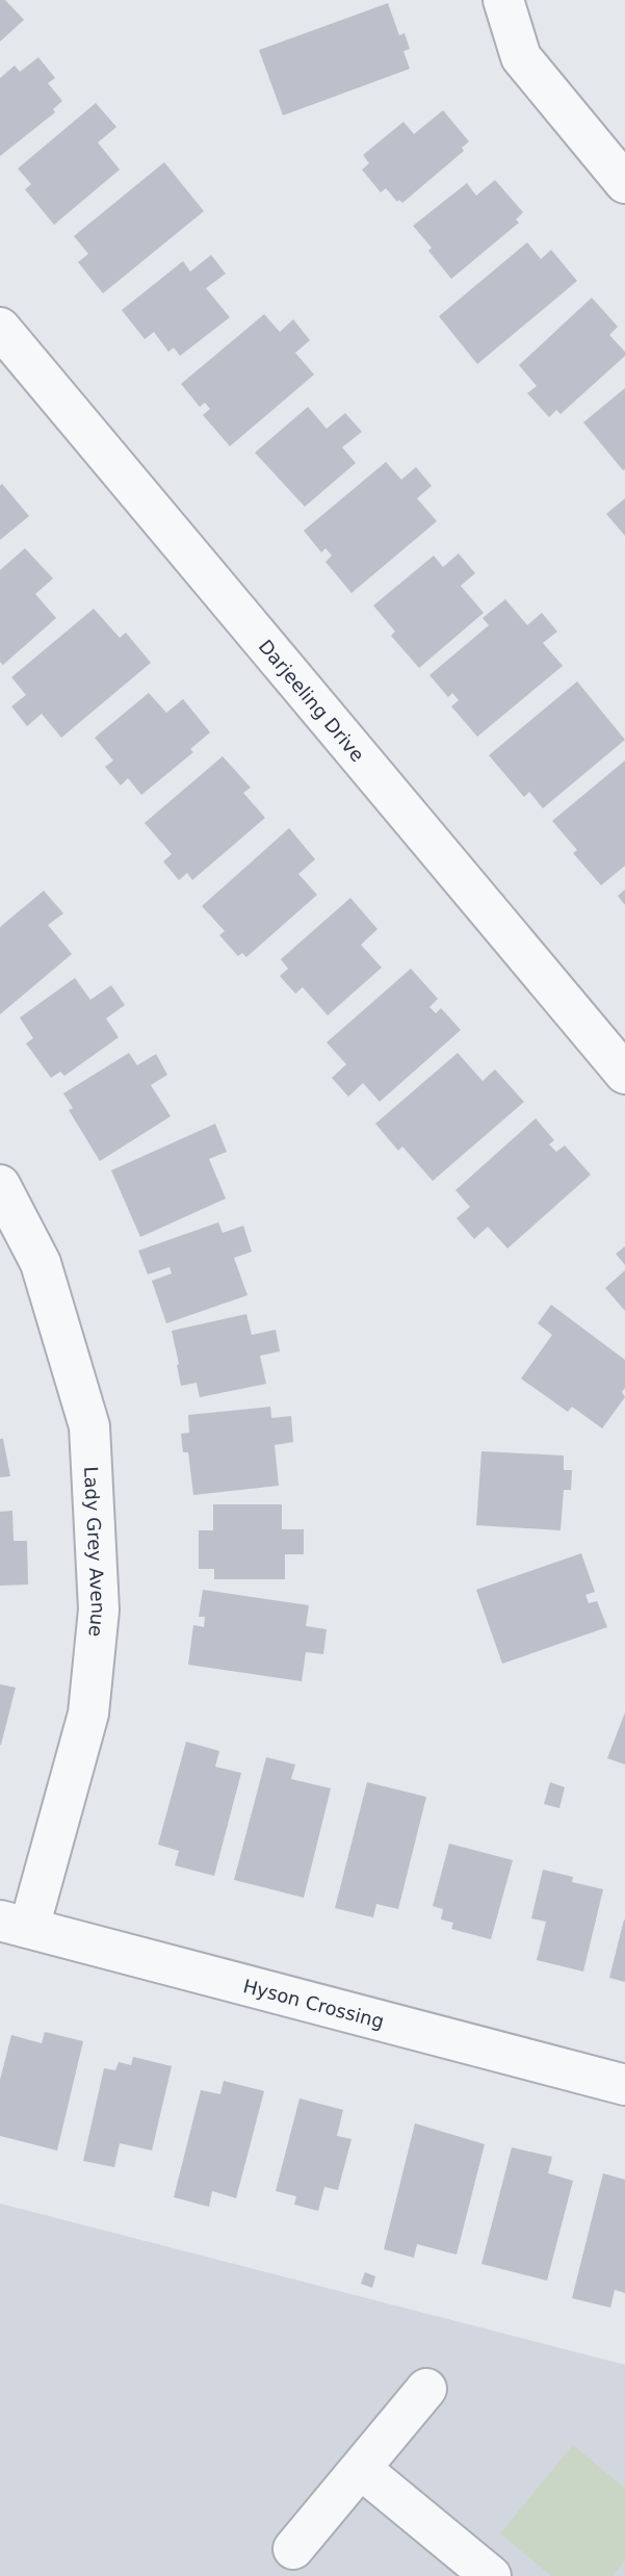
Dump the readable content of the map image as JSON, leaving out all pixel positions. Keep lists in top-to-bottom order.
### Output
{
  "streets": {
    "street": ["Darjeeling Drive", "Lady Grey Avenue", "Hyson Crossing"]
  },
  "crossings": [
    ["Lady Grey Avenue", "Hyson Crossing"]
  ]
}
